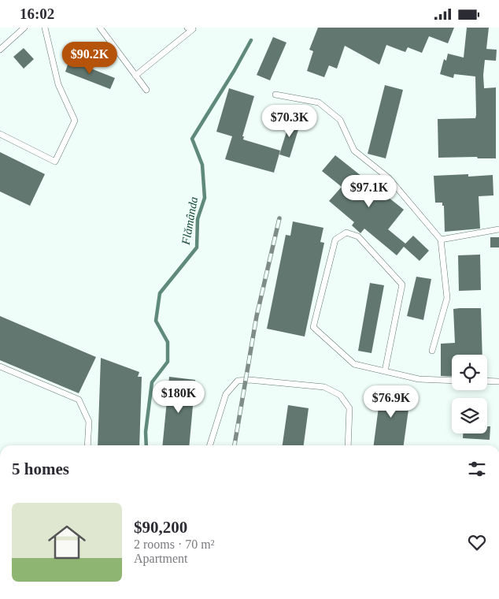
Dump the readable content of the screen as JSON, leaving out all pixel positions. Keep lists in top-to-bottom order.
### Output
{
  "water": ["Flămânda"],
  "page": {
    "status": "16:02",
    "price": [
      "$90.2K",
      "$70.3K",
      "$97.1K",
      "$180K",
      "$76.9K"
    ],
    "heading": "5 homes",
    "list": [
      {
        "name": "$90,200",
        "note": "2 rooms · 70 m² · Apartment"
      }
    ]
  }
}
